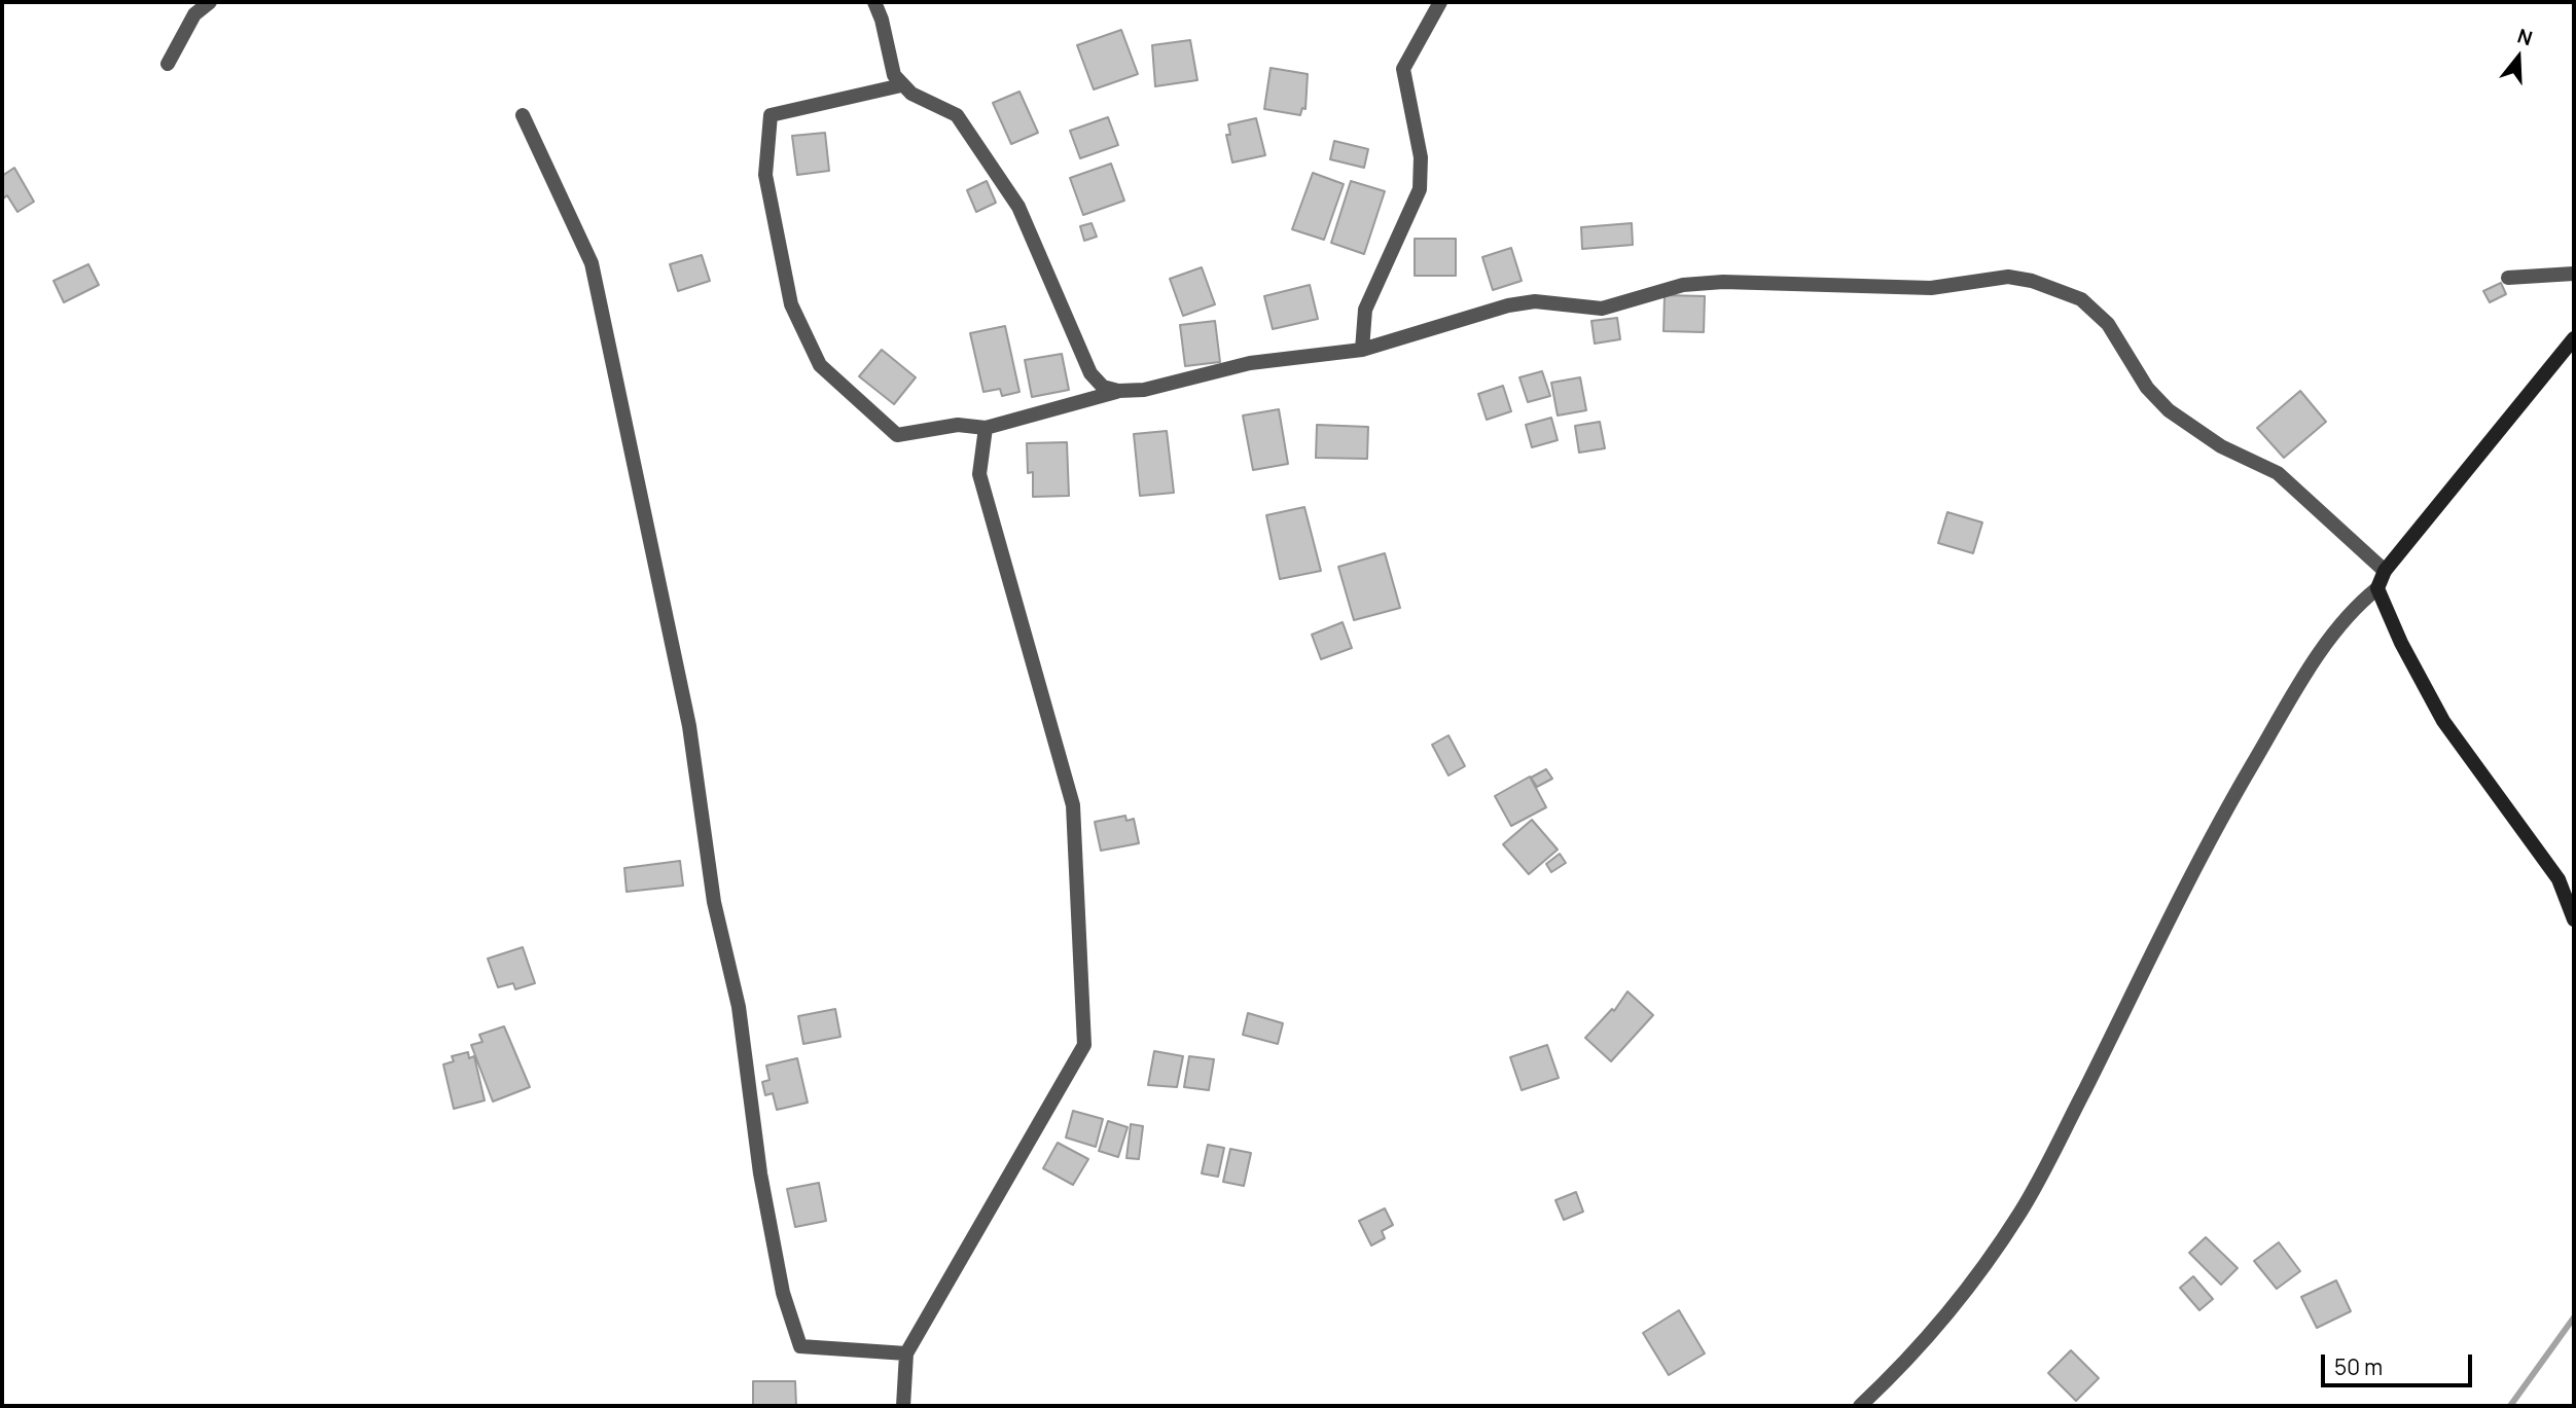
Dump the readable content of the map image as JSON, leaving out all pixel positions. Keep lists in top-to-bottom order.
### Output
{
  "scale_bar": "50 m",
  "north": "top"
}
